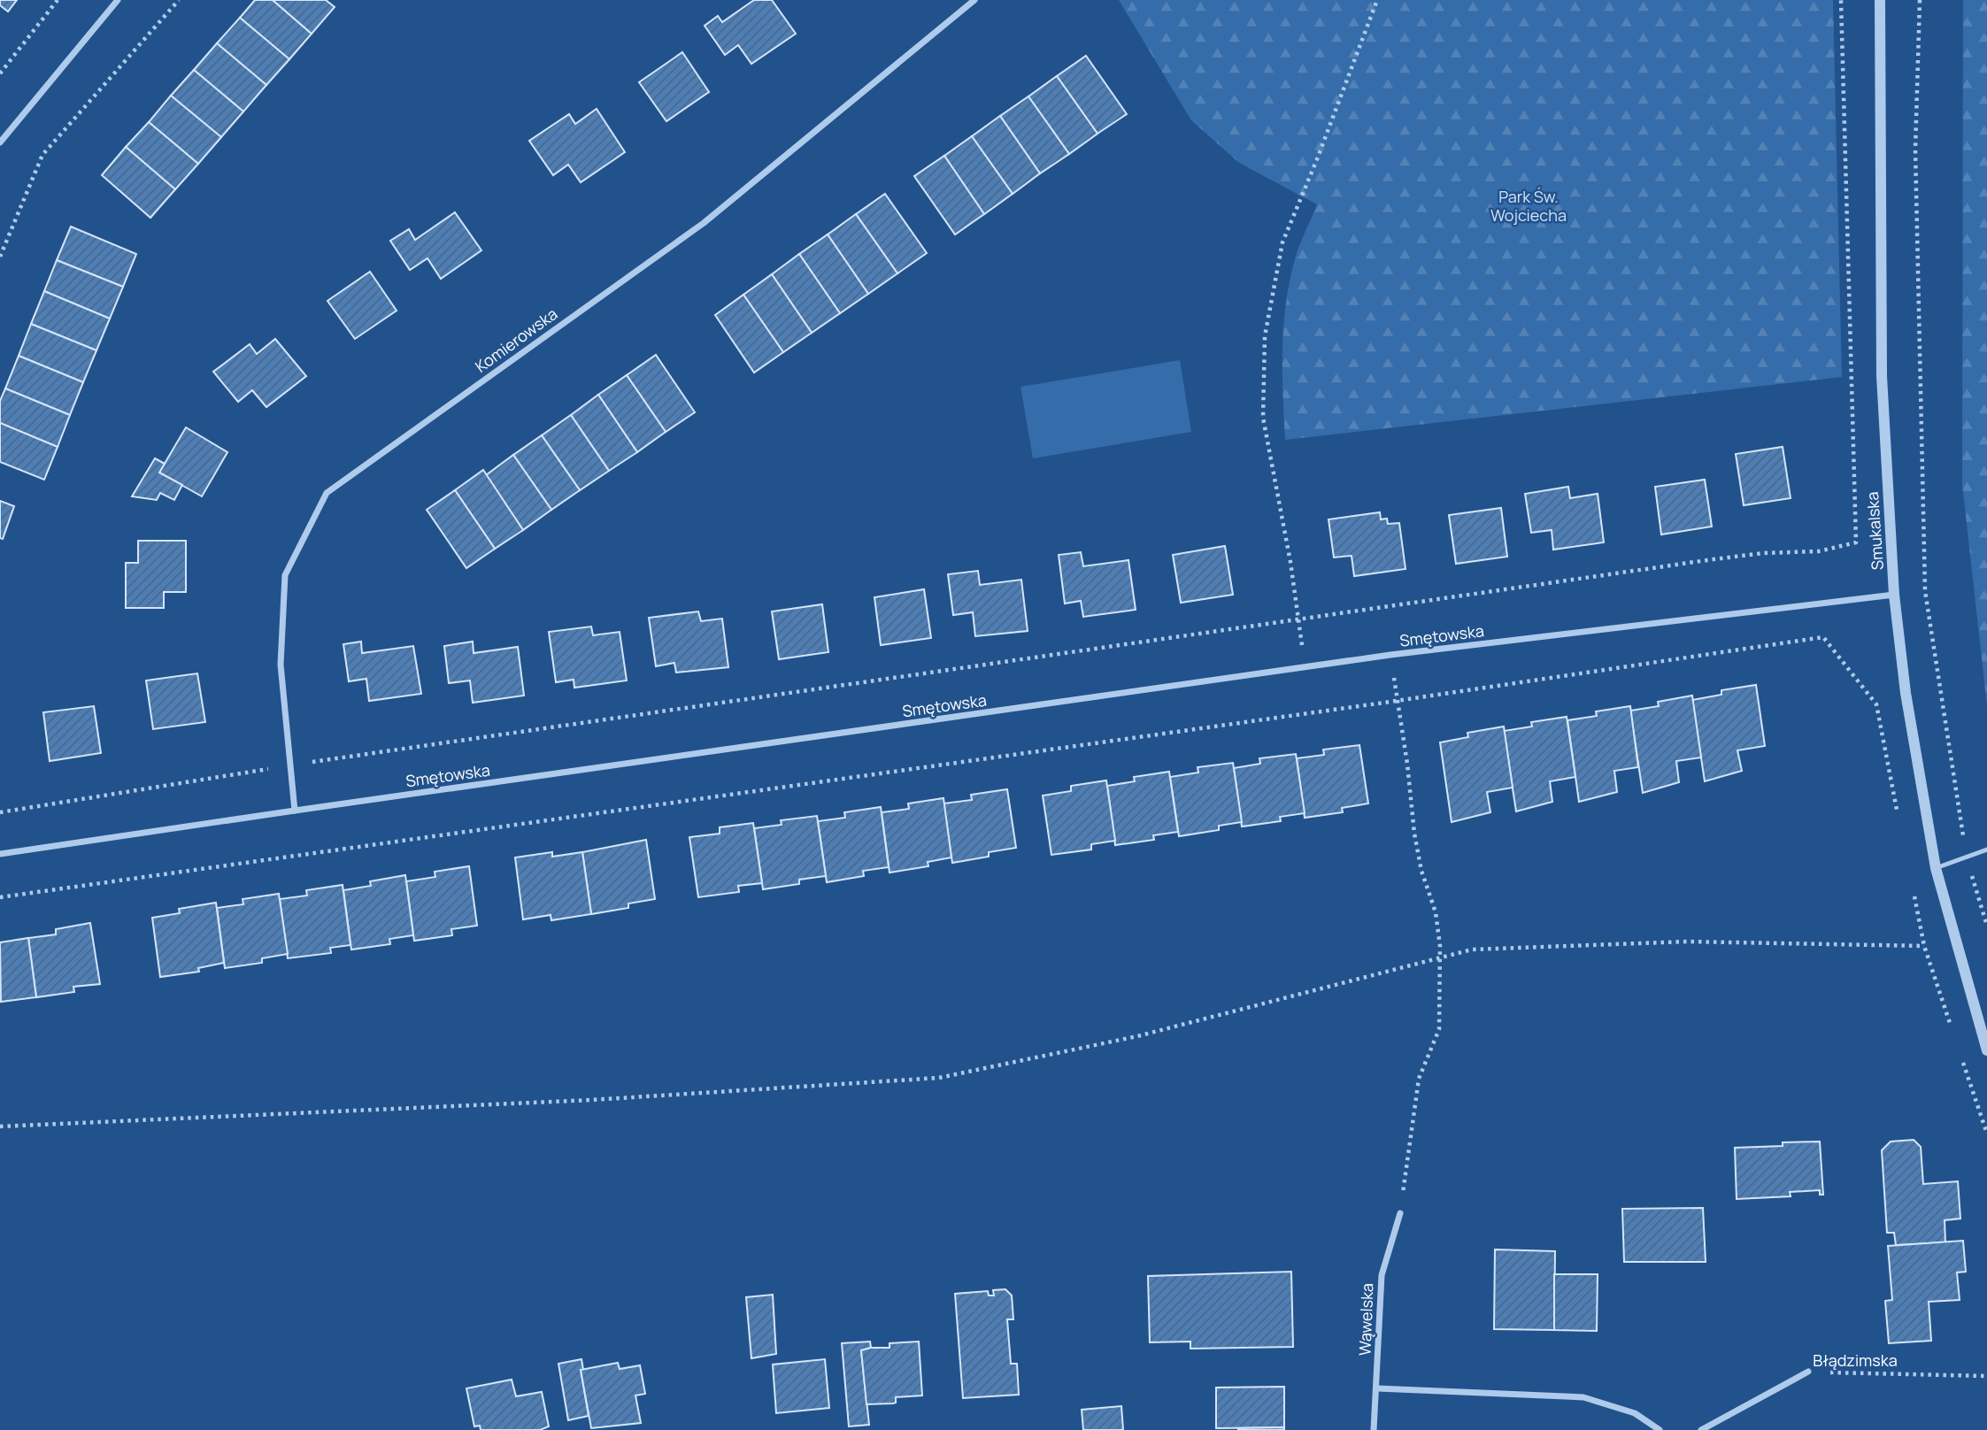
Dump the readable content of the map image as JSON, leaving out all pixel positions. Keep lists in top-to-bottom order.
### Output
{
  "streets": {
    "street": [
      "Komierowska",
      "Smukalska",
      "Smętowska",
      "Wąwelska",
      "Błądzimska"
    ]
  },
  "crossings": [
    ["Komierowska", "Smętowska"],
    ["Smukalska", "Smętowska"]
  ],
  "parks": ["Park Św. Wojciecha"]
}
